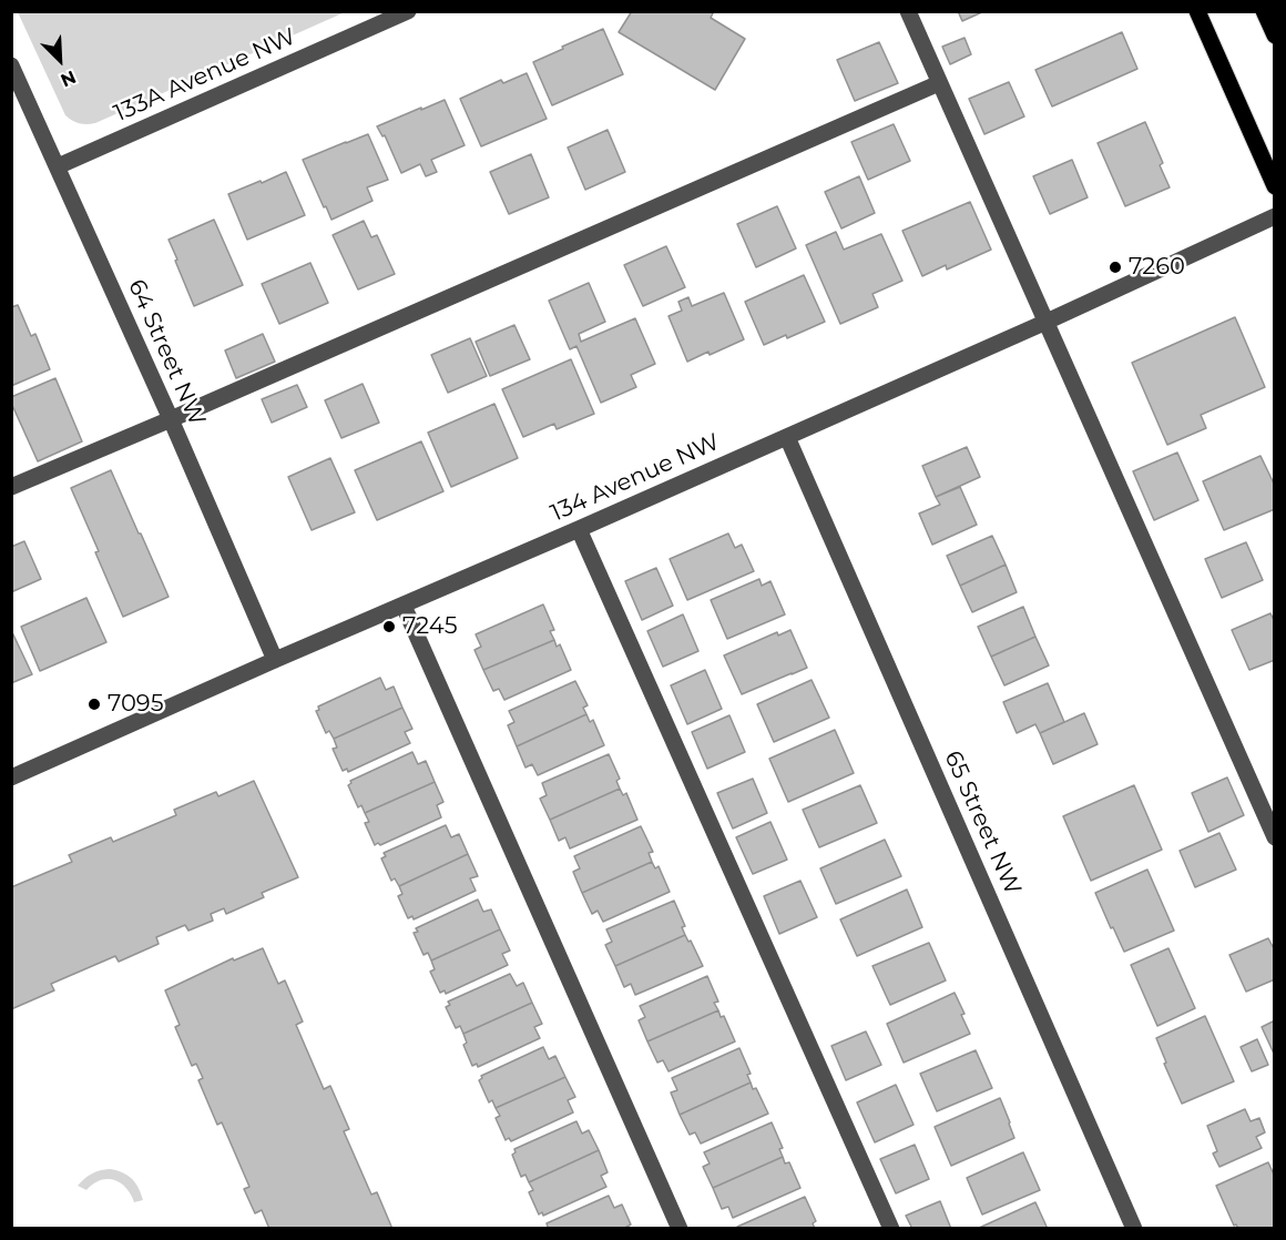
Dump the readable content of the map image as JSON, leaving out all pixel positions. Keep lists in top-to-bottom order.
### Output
{
  "streets": {
    "street": [
      "133A Avenue NW",
      "64 Street NW",
      "134 Avenue NW",
      "65 Street NW"
    ]
  },
  "crossings": [
    ["133A Avenue NW", "64 Street NW"],
    ["64 Street NW", "134 Avenue NW"],
    ["134 Avenue NW", "65 Street NW"]
  ],
  "places": ["7260", "7245", "7095"],
  "north": "bottom right"
}
